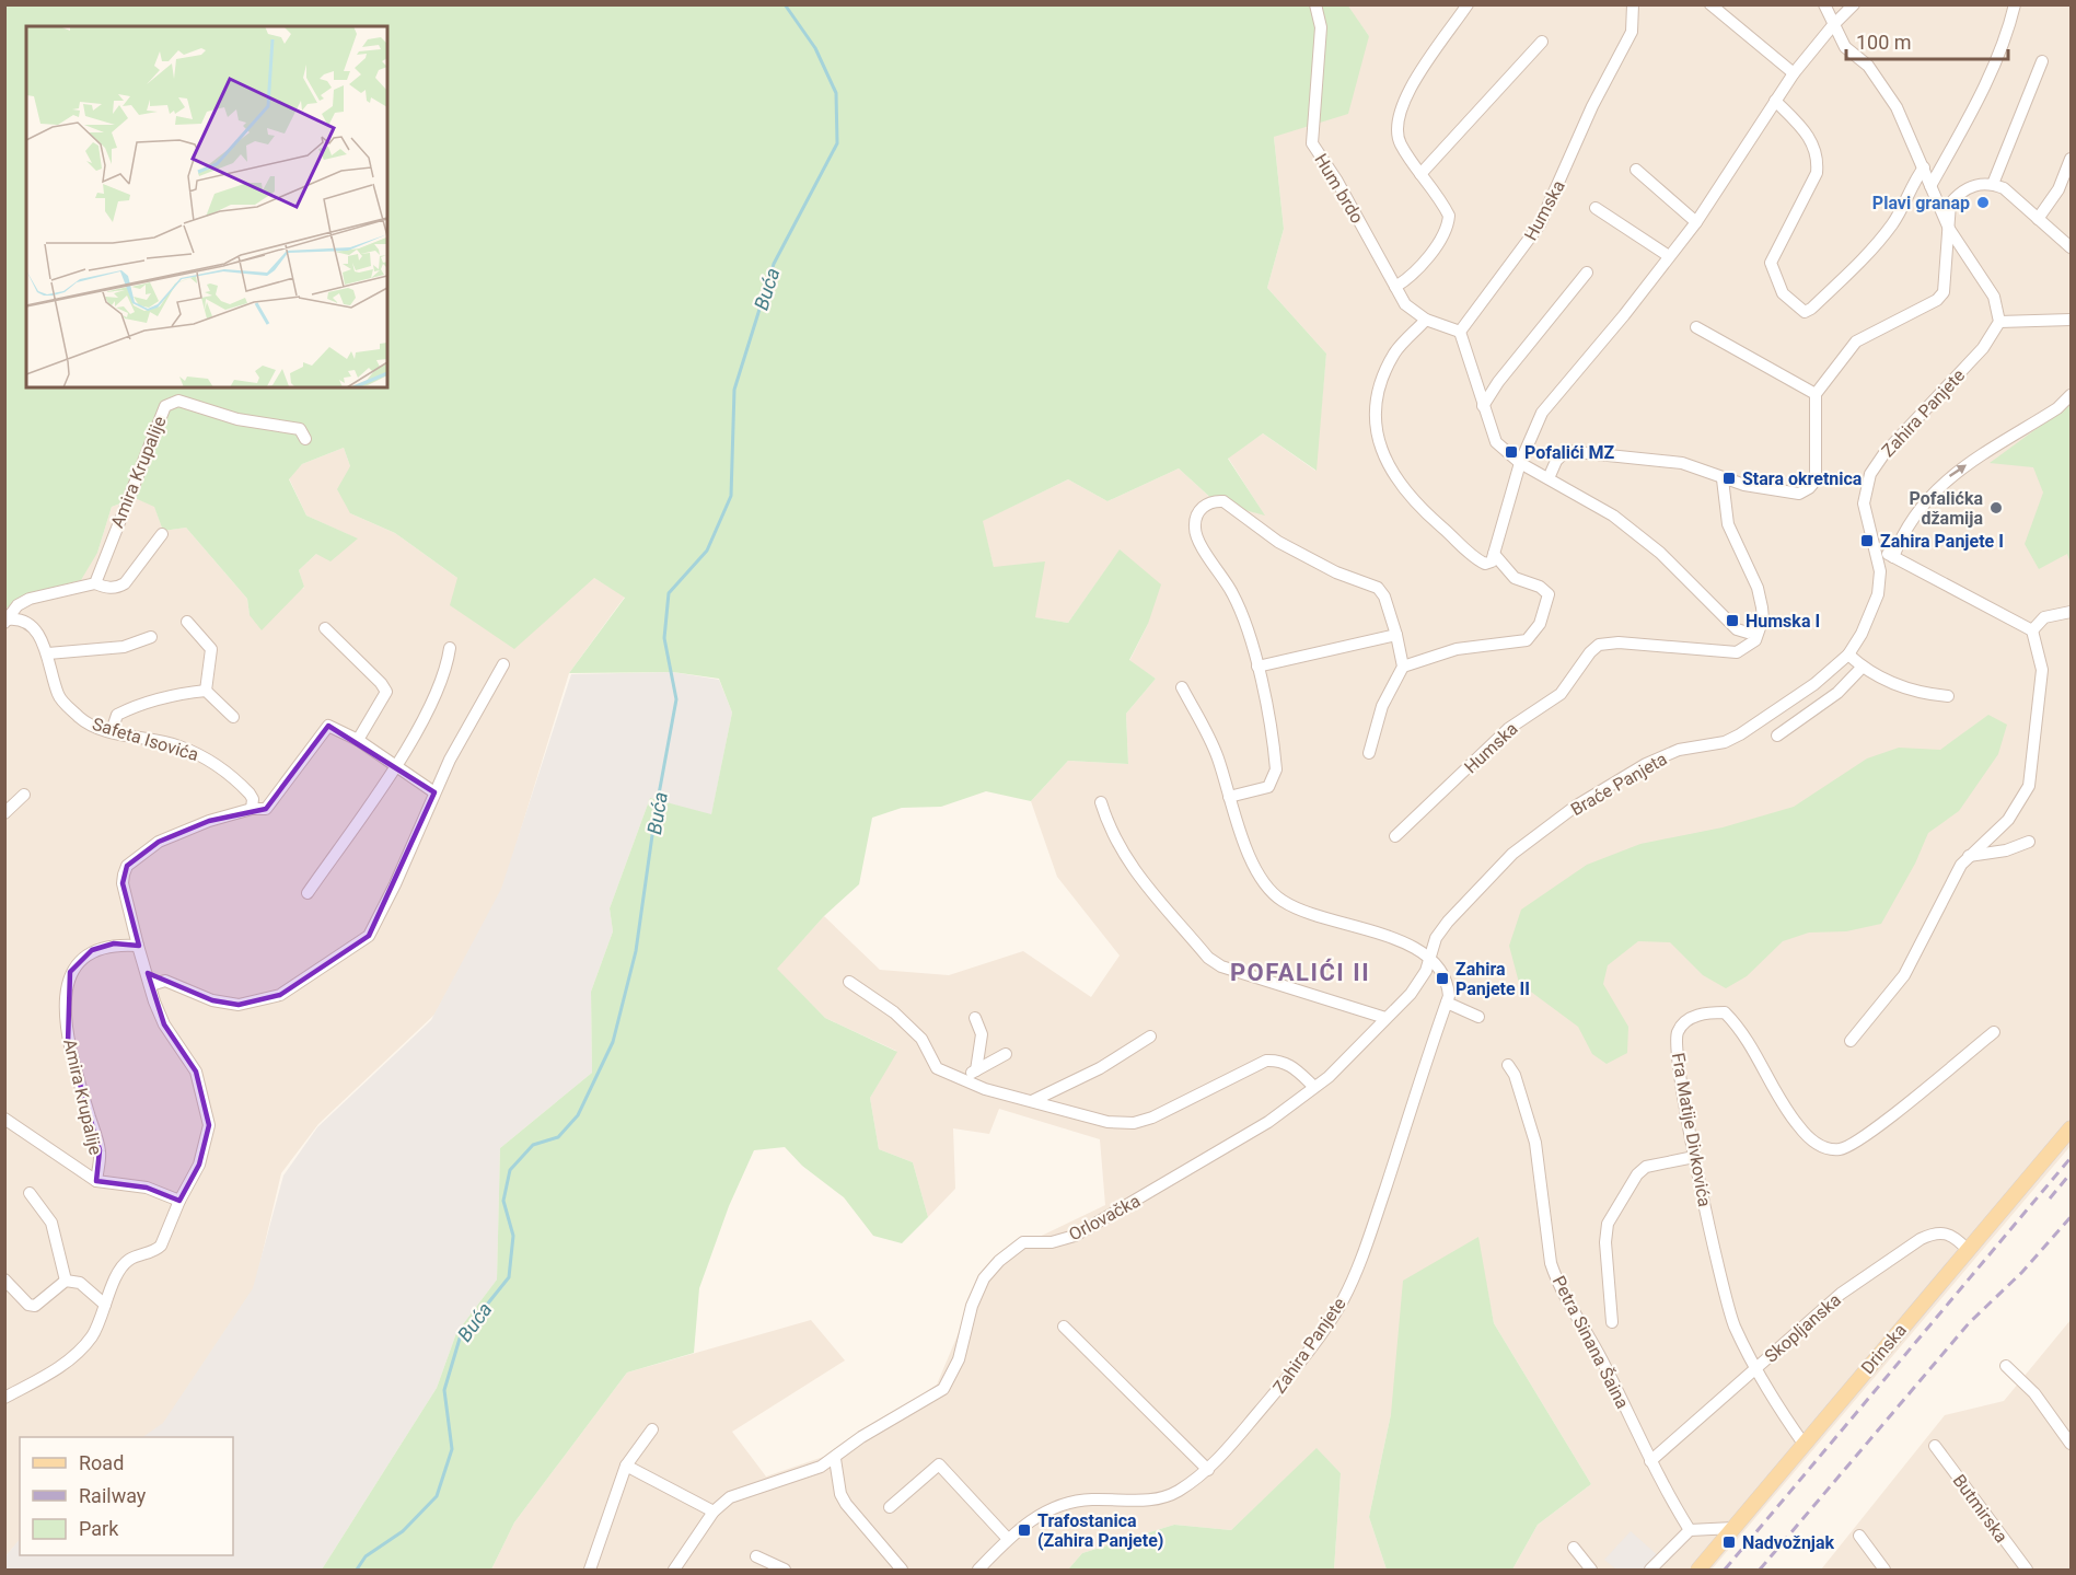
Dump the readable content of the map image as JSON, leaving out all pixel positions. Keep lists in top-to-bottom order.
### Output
{
  "streets": {
    "main road": ["Drinska"],
    "street": [
      "Hum brdo",
      "Humska",
      "Zahira Panjete",
      "Amira Krupalije",
      "Safeta Isovića",
      "Braće Panjeta",
      "Fra Matije Divkovića",
      "Orlovačka",
      "Skopljanska",
      "Petra Sinana Šaina",
      "Butmirska"
    ]
  },
  "crossings": [
    ["Hum brdo", "Humska"],
    ["Zahira Panjete", "Braće Panjeta"],
    ["Zahira Panjete", "Orlovačka"],
    ["Braće Panjeta", "Orlovačka"],
    ["Fra Matije Divkovića", "Skopljanska"],
    ["Fra Matije Divkovića", "Drinska"],
    ["Skopljanska", "Petra Sinana Šaina"],
    ["Skopljanska", "Drinska"]
  ],
  "districts": ["POFALIĆI II"],
  "water": ["Buća"],
  "places": {
    "other": ["Plavi granap", "Pofalićka džamija"],
    "transit": [
      "Pofalići MZ",
      "Stara okretnica",
      "Zahira Panjete I",
      "Humska I",
      "Zahira Panjete II",
      "Trafostanica (Zahira Panjete)",
      "Nadvožnjak"
    ]
  },
  "legend": ["Road", "Railway", "Park"],
  "scale_bar": "100 m"
}
